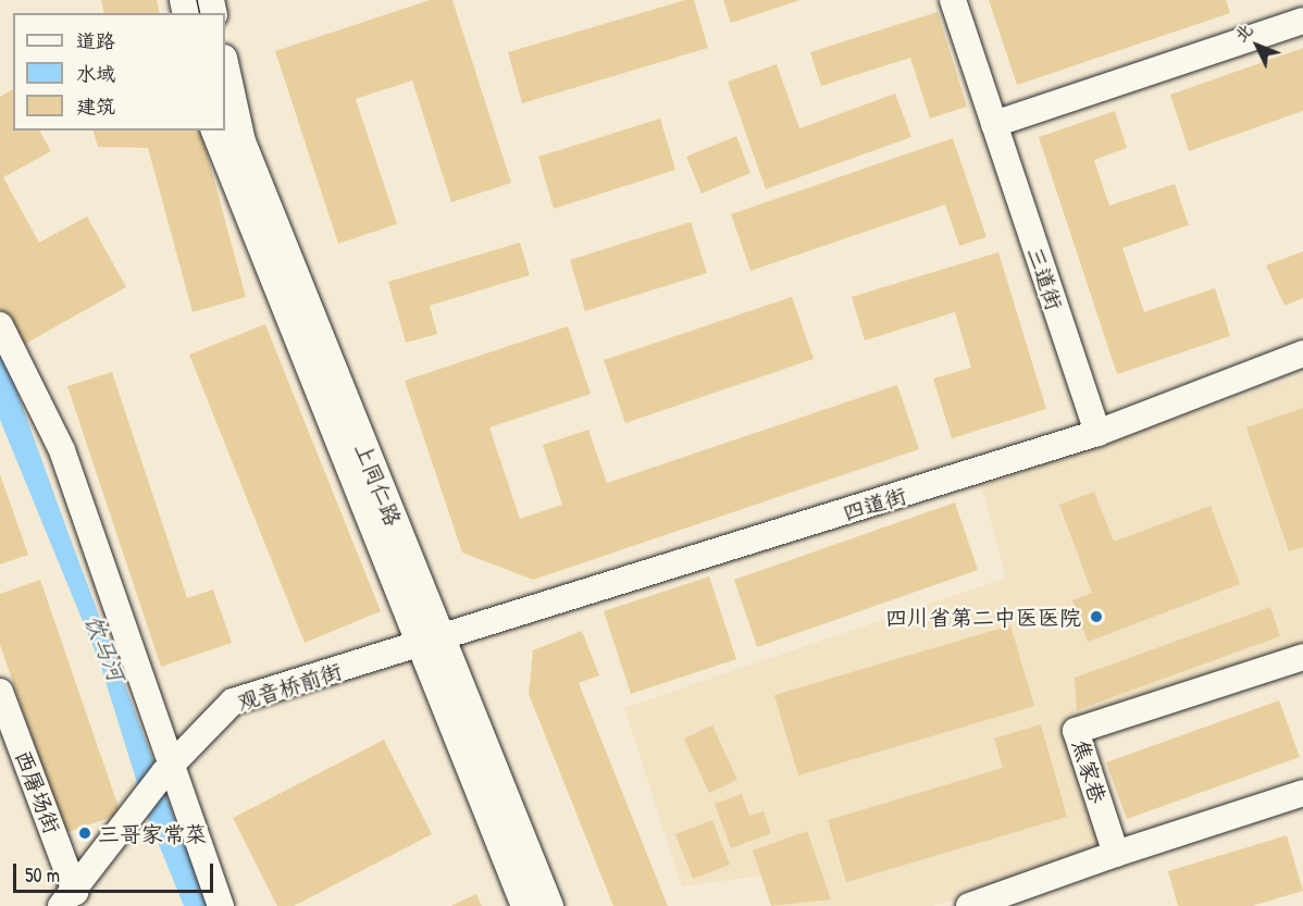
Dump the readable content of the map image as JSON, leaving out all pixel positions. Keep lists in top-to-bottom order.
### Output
{
  "streets": {
    "street": [
      "三道街",
      "上同仁路",
      "四道街",
      "观音桥前街",
      "焦家巷",
      "西屠场街"
    ]
  },
  "crossings": [
    ["三道街", "四道街"],
    ["上同仁路", "四道街"],
    ["上同仁路", "观音桥前街"],
    ["四道街", "观音桥前街"],
    ["观音桥前街", "西屠场街"]
  ],
  "water": ["饮马河"],
  "places": ["四川省第二中医医院", "三哥家常菜"],
  "legend": ["道路", "水域", "建筑"],
  "scale_bar": "50 m",
  "north": "top left"
}
